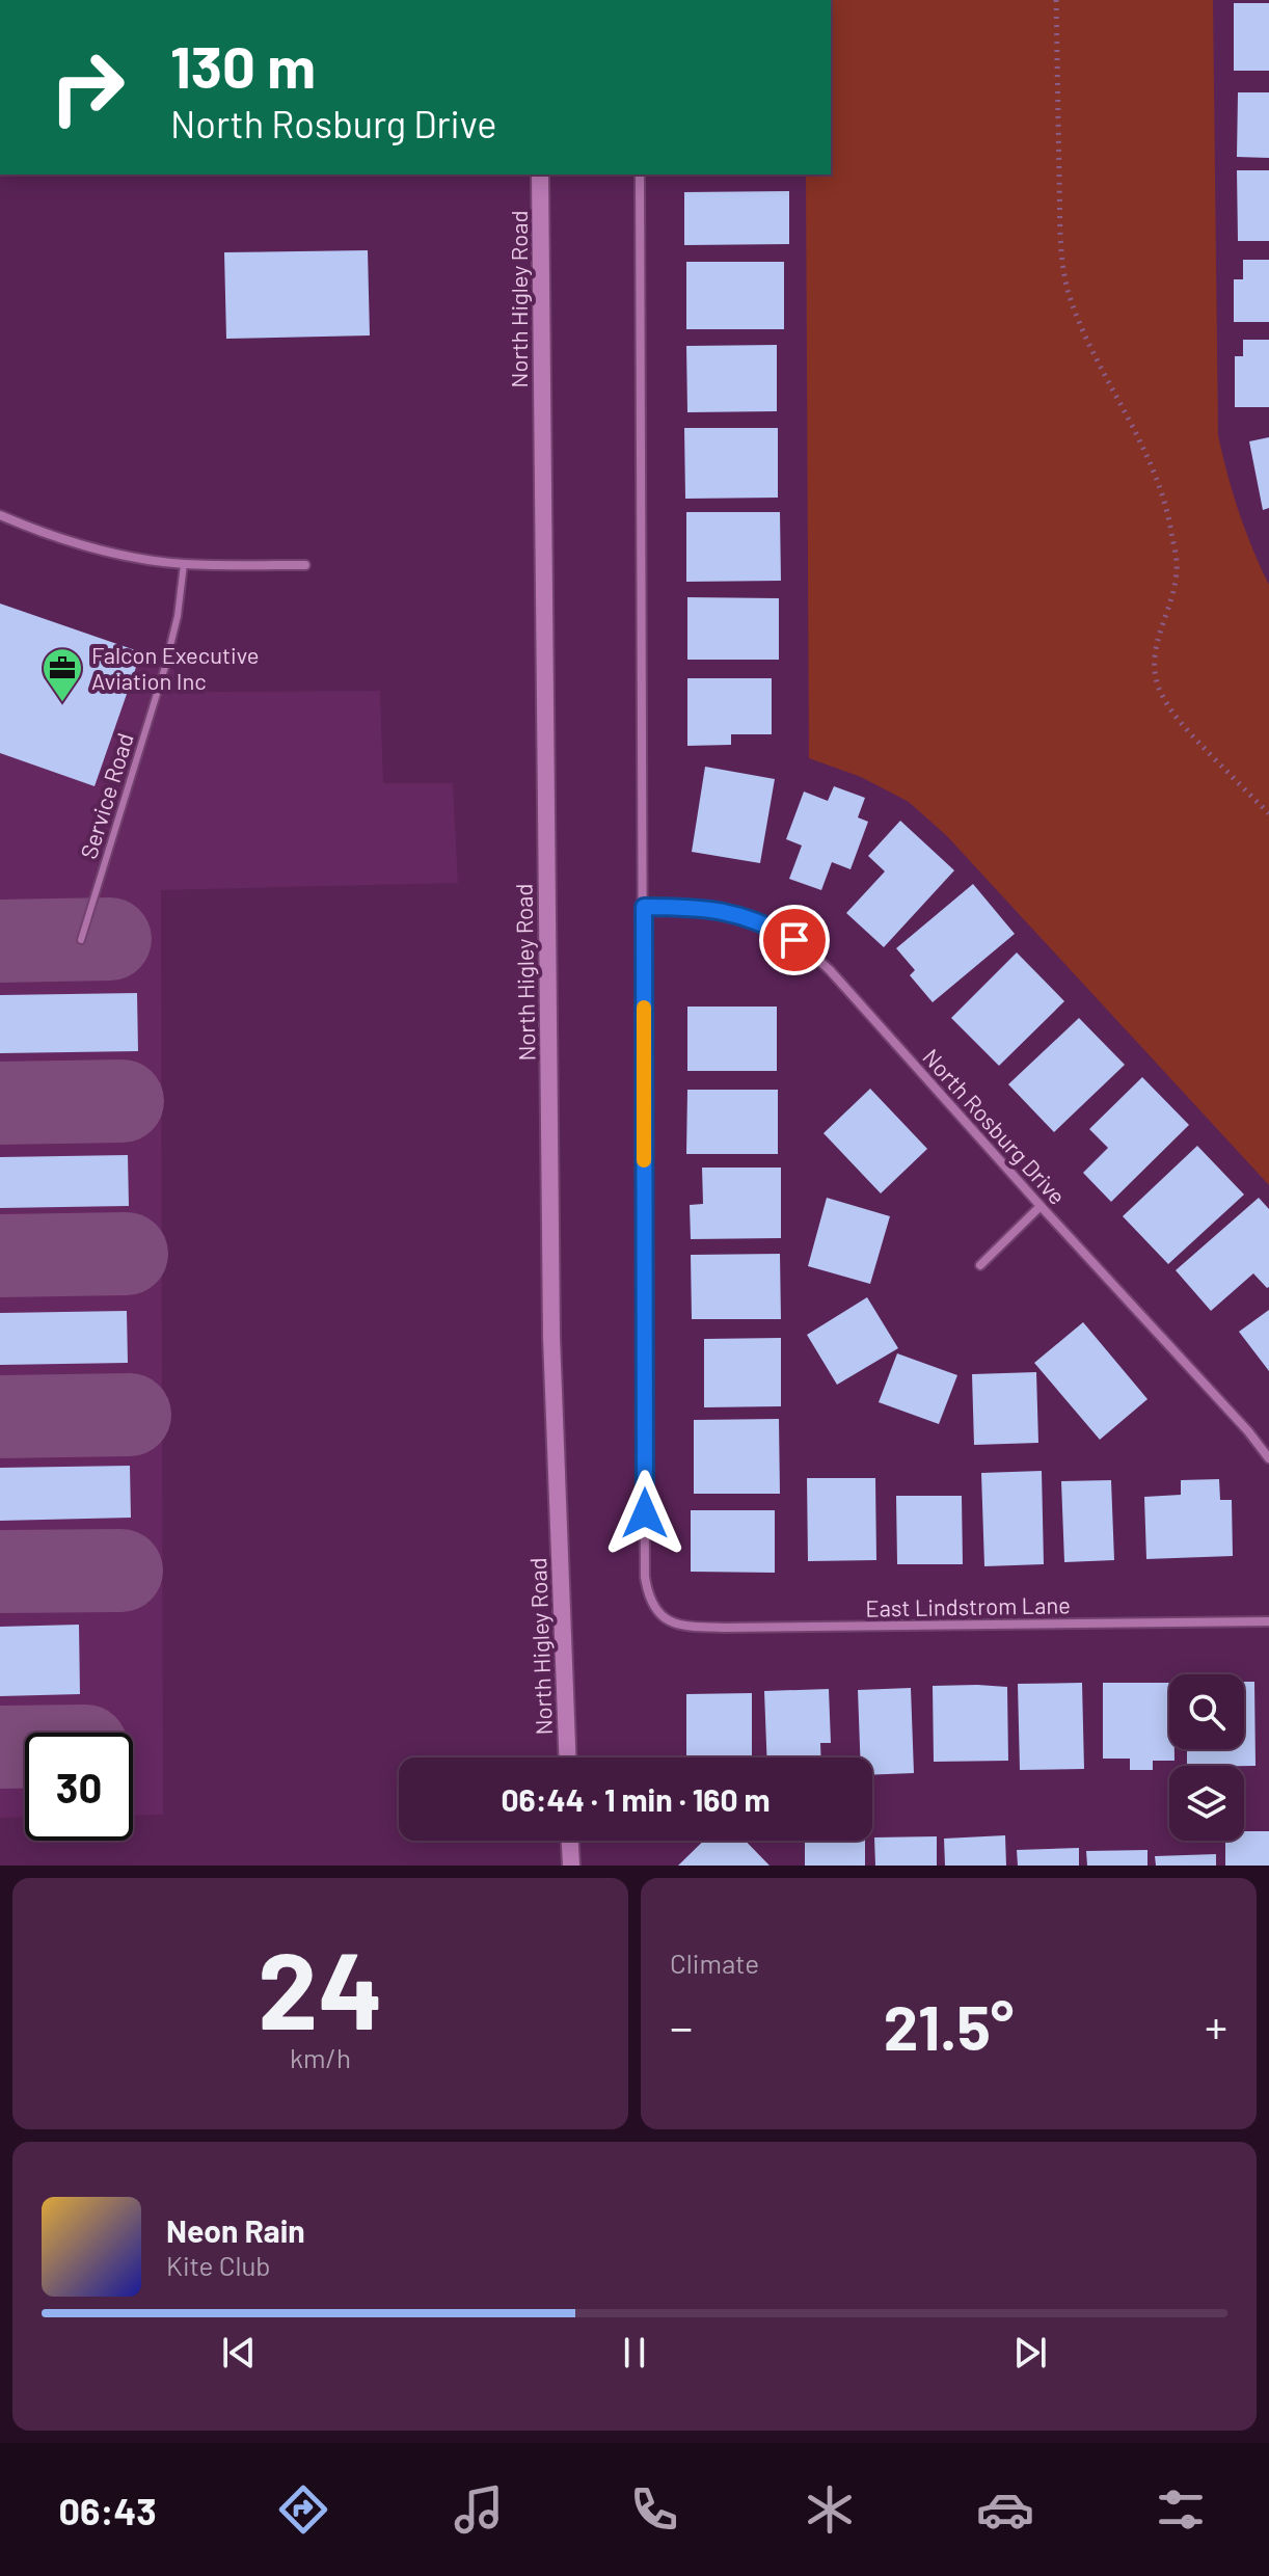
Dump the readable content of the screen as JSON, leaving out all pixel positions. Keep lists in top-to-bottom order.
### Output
{
  "streets": {
    "main road": ["North Higley Road"],
    "street": ["North Rosburg Drive", "East Lindstrom Lane"],
    "lane": ["Service Road"]
  },
  "crossings": [
    ["North Rosburg Drive", "East Lindstrom Lane"]
  ],
  "places": {
    "office": ["Falcon Executive Aviation Inc"]
  },
  "page": {
    "turn": ["130 m", "North Rosburg Drive"],
    "limit": "30",
    "trip": "06:44 · 1 min · 160 m",
    "tile": [
      ["24", "km/h"],
      "Climate"
    ],
    "heat": ["−", "21.5°", "+"],
    "song": ["Neon Rain", "Kite Club"],
    "tabs": "06:43"
  }
}
